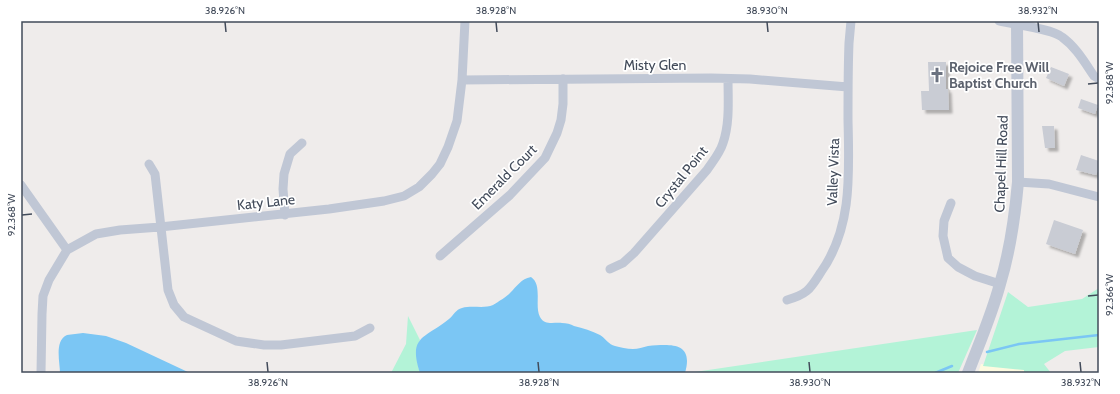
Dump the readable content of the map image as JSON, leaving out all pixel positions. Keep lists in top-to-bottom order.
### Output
{
  "streets": {
    "street": [
      "Misty Glen",
      "Chapel Hill Road",
      "Valley Vista",
      "Emerald Court",
      "Crystal Point",
      "Katy Lane"
    ]
  },
  "crossings": [
    ["Misty Glen", "Valley Vista"],
    ["Misty Glen", "Emerald Court"],
    ["Misty Glen", "Crystal Point"],
    ["Misty Glen", "Katy Lane"]
  ],
  "places": {
    "church": ["Rejoice Free Will Baptist Church"]
  },
  "coordinates": [
    "38.926°N",
    "38.928°N",
    "38.930°N",
    "38.932°N",
    "92.368°W",
    "92.366°W"
  ]
}
